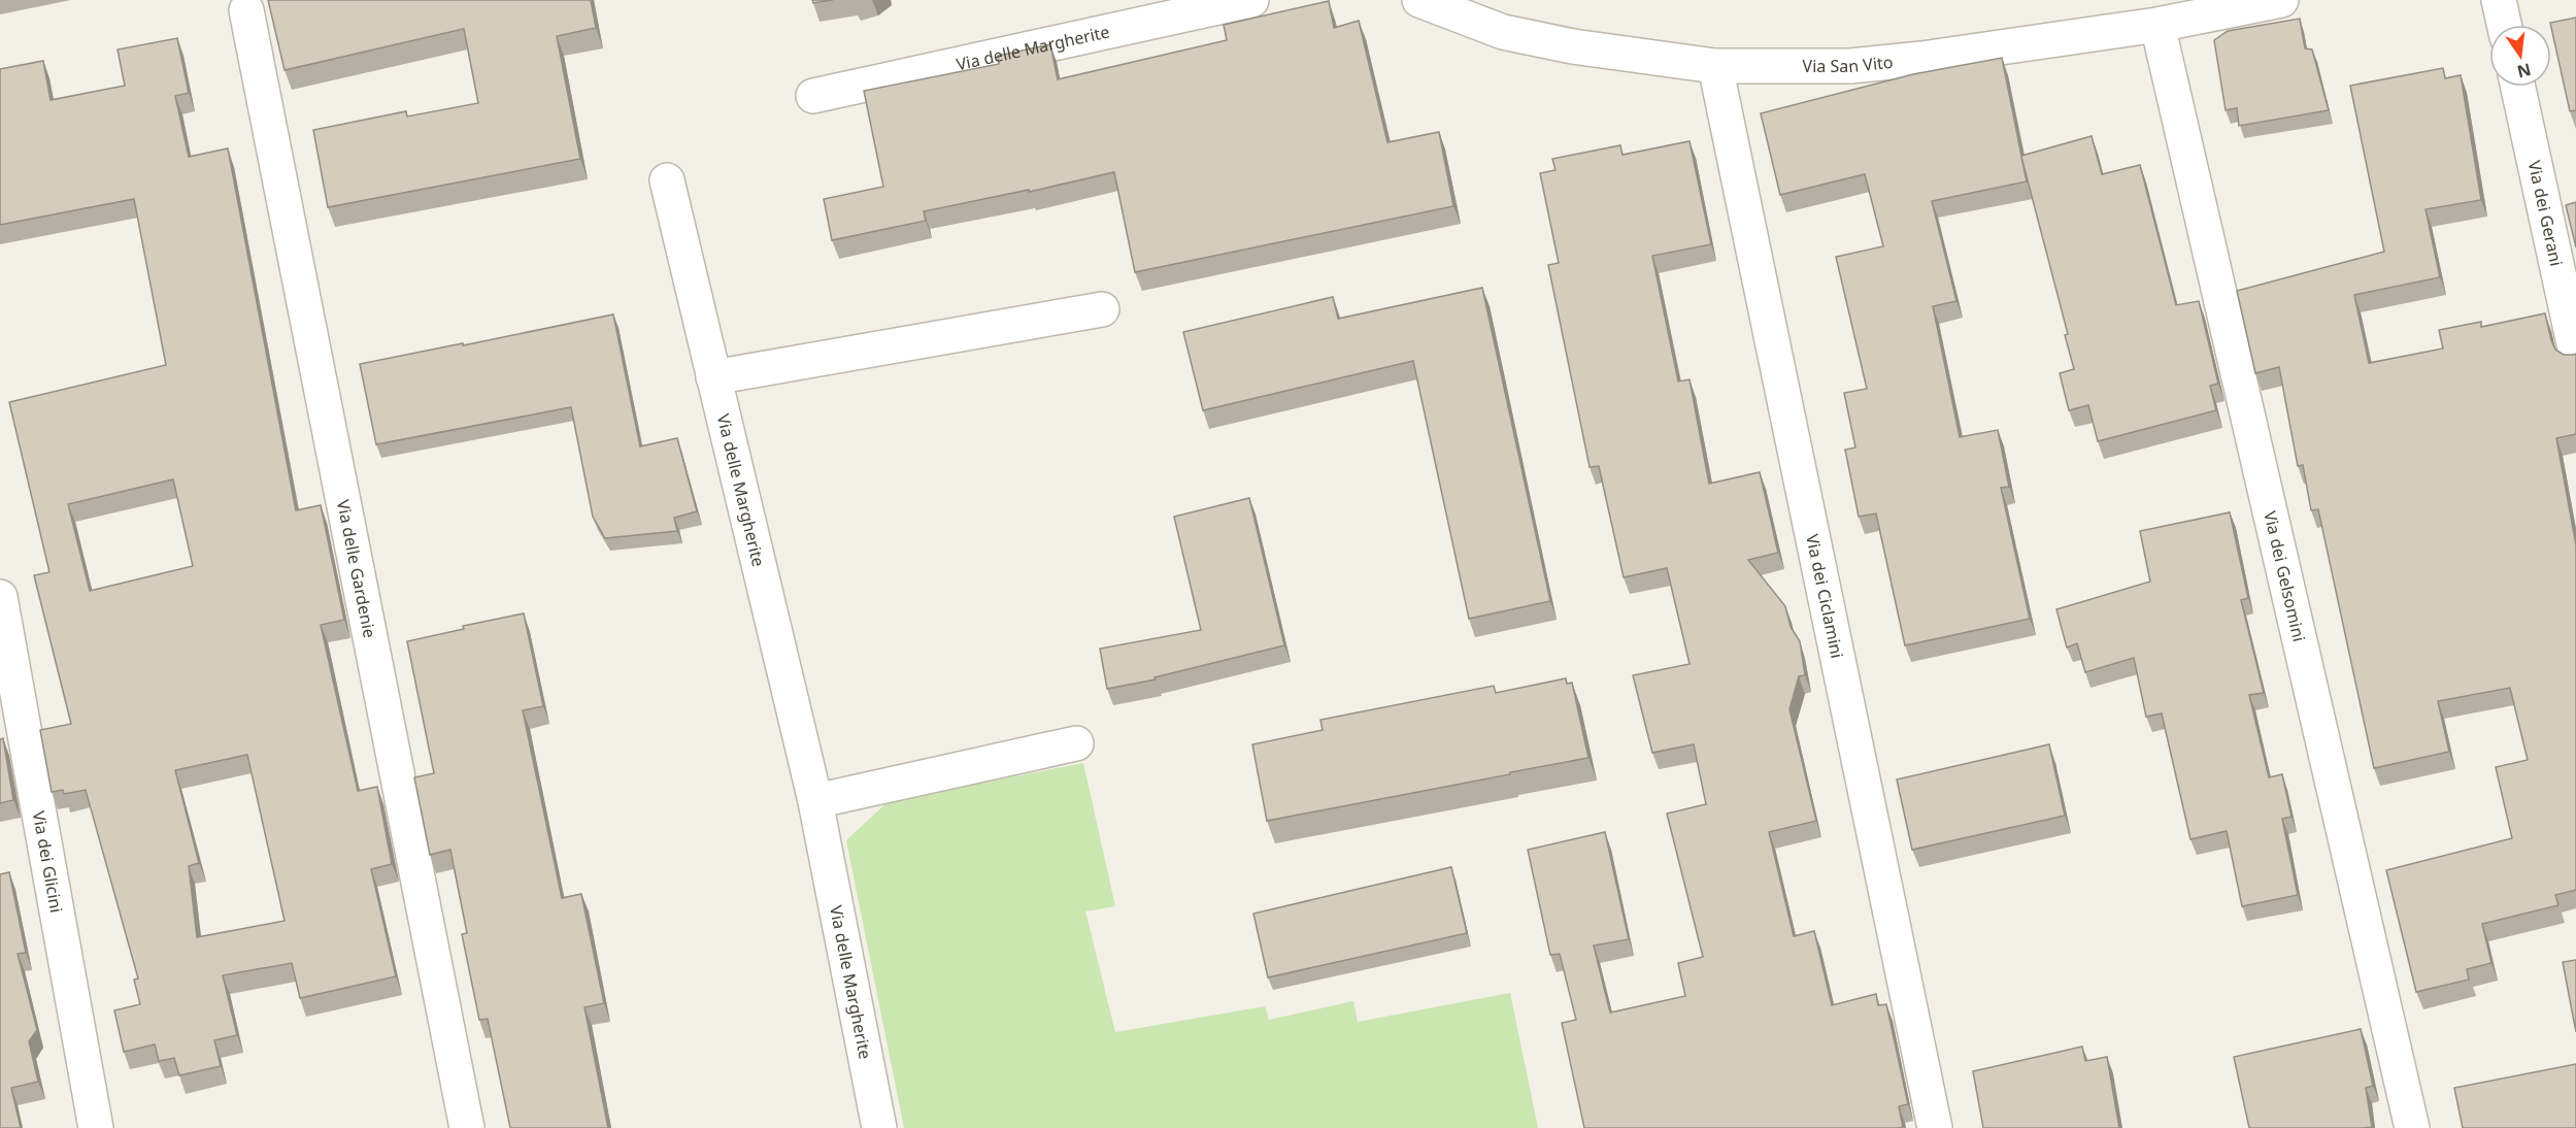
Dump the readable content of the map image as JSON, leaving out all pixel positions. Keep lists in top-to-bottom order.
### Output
{
  "streets": {
    "street": [
      "Via delle Margherite",
      "Via San Vito",
      "Via dei Gerani",
      "Via delle Gardenie",
      "Via dei Gelsomini",
      "Via dei Ciclamini",
      "Via dei Glicini"
    ]
  },
  "crossings": [
    ["Via San Vito", "Via dei Gelsomini"],
    ["Via San Vito", "Via dei Ciclamini"]
  ],
  "north": "bottom"
}
